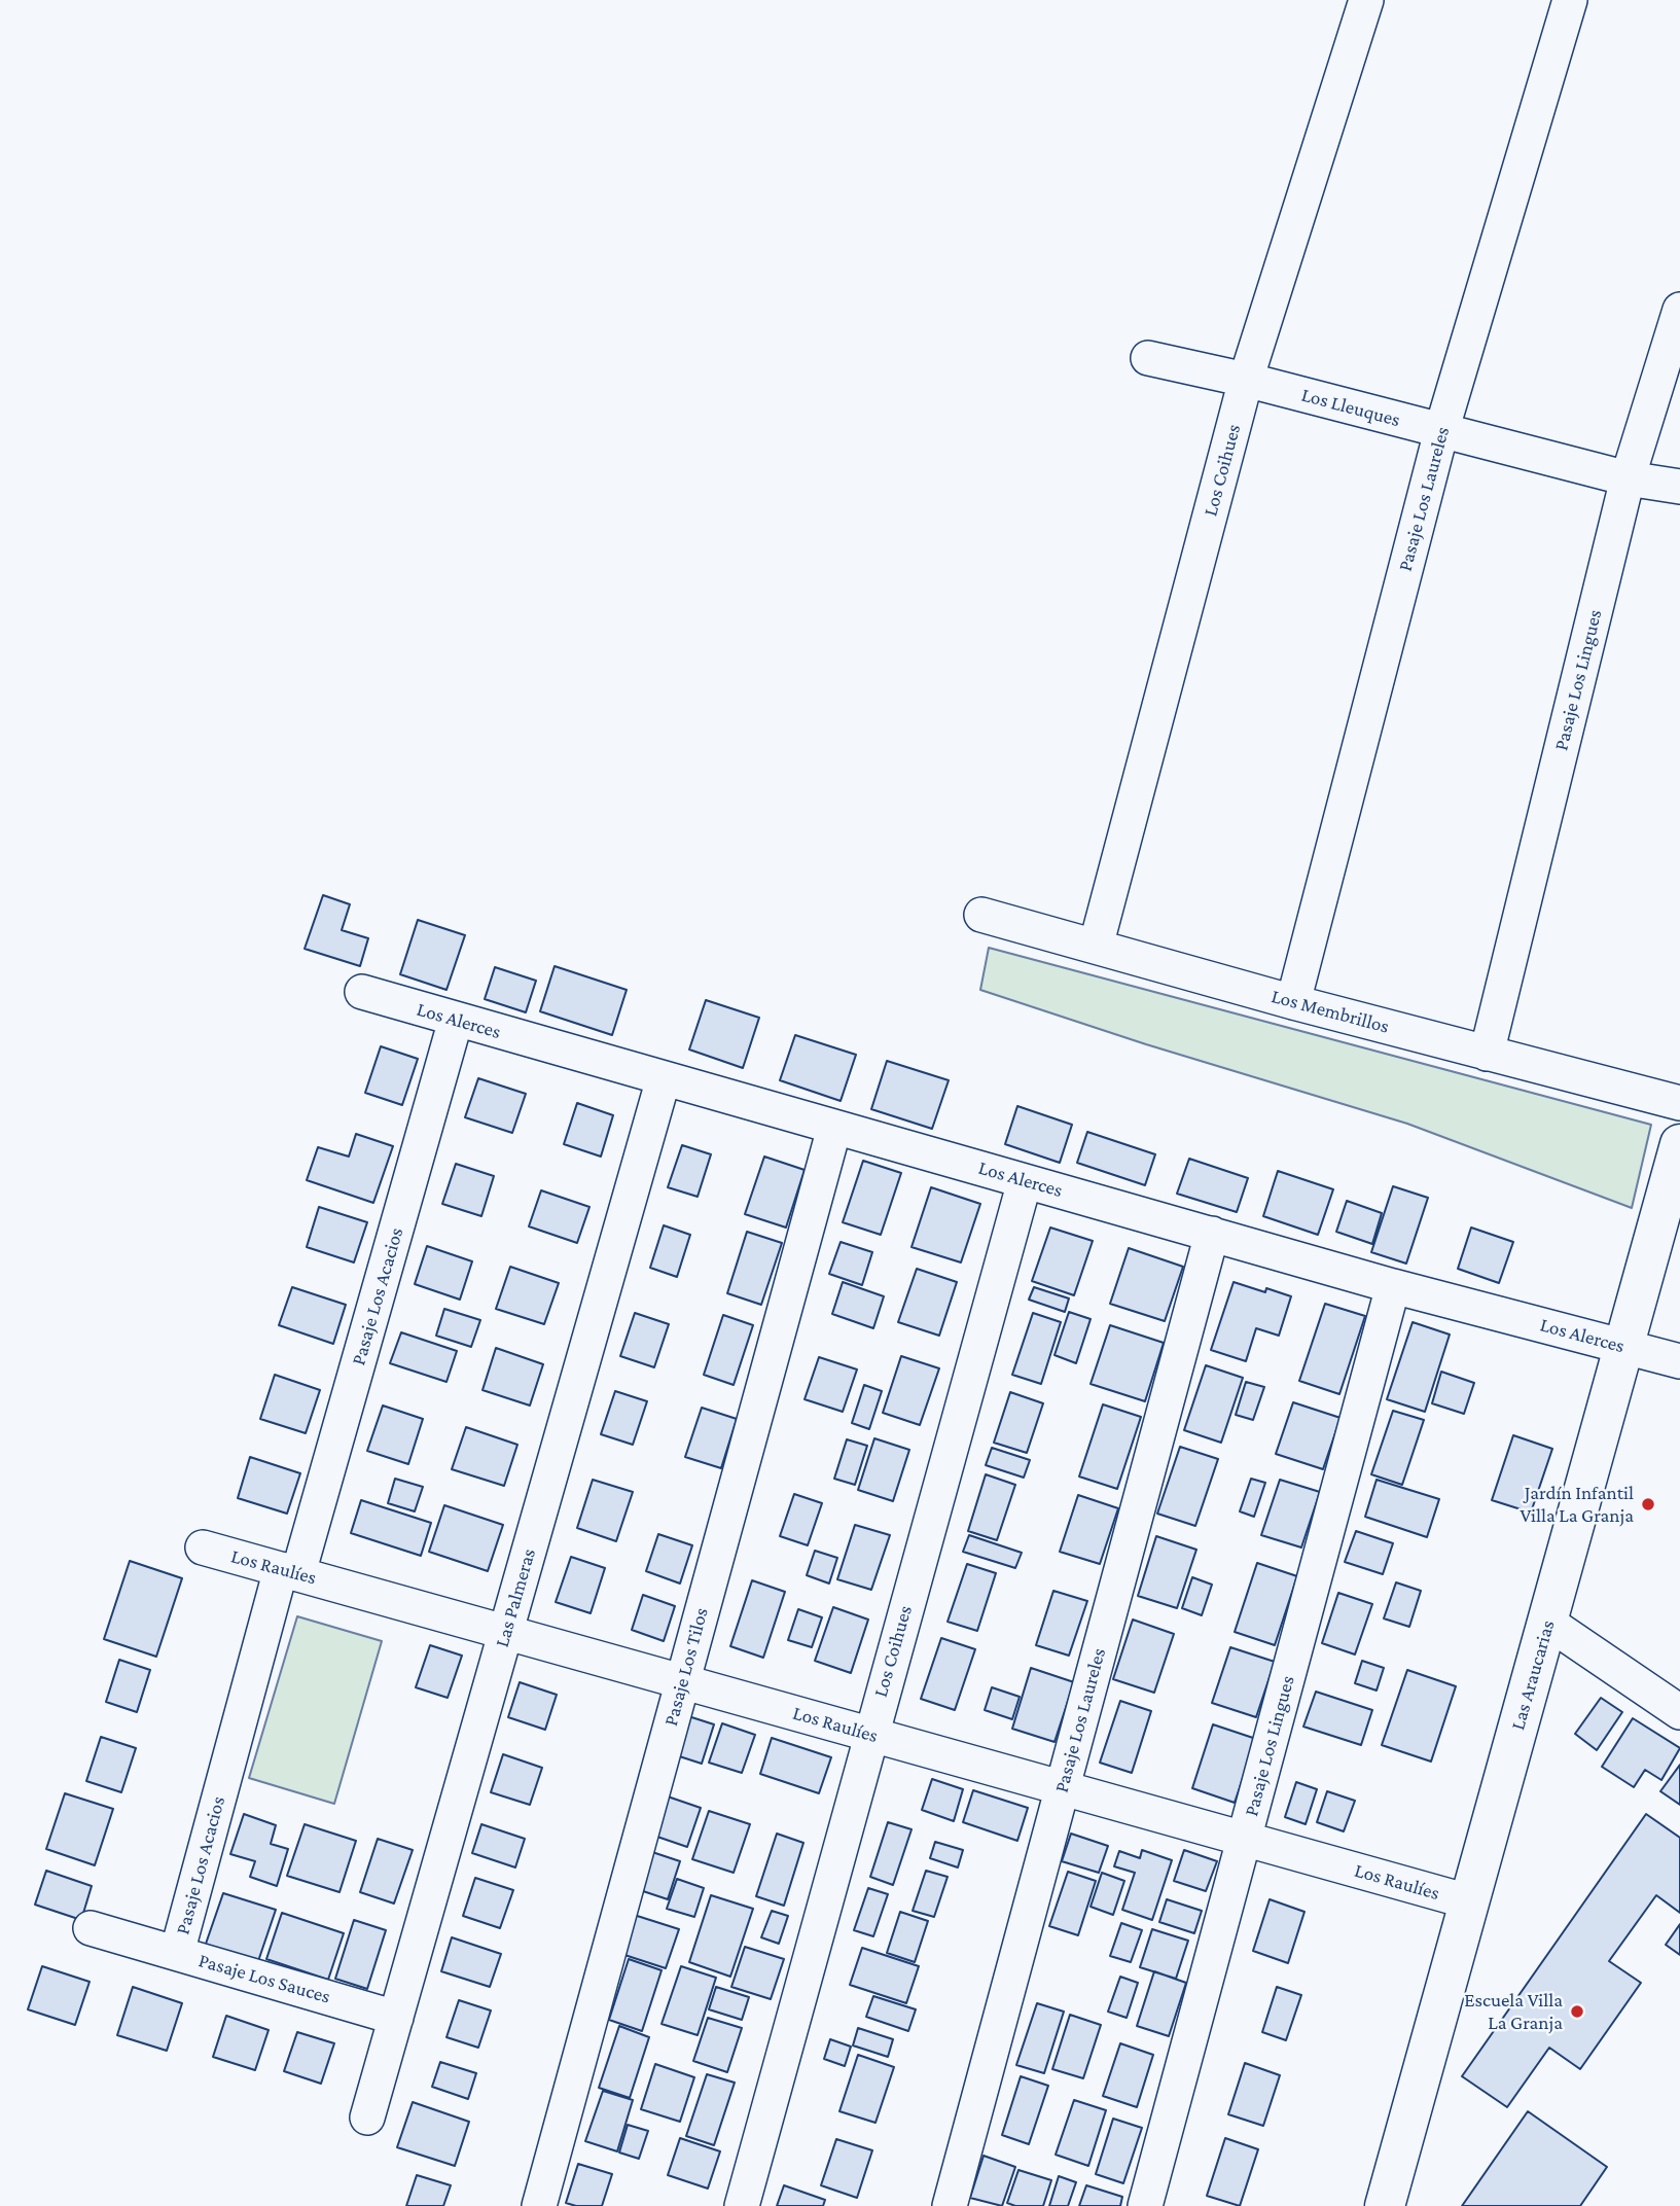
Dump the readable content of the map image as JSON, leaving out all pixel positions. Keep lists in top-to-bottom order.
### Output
{
  "streets": {
    "street": [
      "Los Lleuques",
      "Los Coihues",
      "Pasaje Los Laureles",
      "Pasaje Los Lingues",
      "Los Membrillos",
      "Los Alerces",
      "Pasaje Los Acacios",
      "Los Raulíes",
      "Las Palmeras",
      "Pasaje Los Tilos",
      "Las Araucarias",
      "Pasaje Los Sauces"
    ]
  },
  "crossings": [
    ["Los Lleuques", "Los Coihues"],
    ["Los Lleuques", "Pasaje Los Laureles"],
    ["Los Lleuques", "Pasaje Los Lingues"],
    ["Los Coihues", "Los Membrillos"],
    ["Los Coihues", "Los Alerces"],
    ["Los Coihues", "Los Raulíes"],
    ["Pasaje Los Laureles", "Los Membrillos"],
    ["Pasaje Los Laureles", "Los Alerces"],
    ["Pasaje Los Laureles", "Los Raulíes"],
    ["Pasaje Los Lingues", "Los Membrillos"],
    ["Pasaje Los Lingues", "Los Alerces"],
    ["Pasaje Los Lingues", "Los Raulíes"],
    ["Los Alerces", "Pasaje Los Acacios"],
    ["Los Alerces", "Las Palmeras"],
    ["Los Alerces", "Pasaje Los Tilos"],
    ["Los Alerces", "Las Araucarias"],
    ["Pasaje Los Acacios", "Los Raulíes"],
    ["Pasaje Los Acacios", "Pasaje Los Sauces"],
    ["Los Raulíes", "Las Palmeras"],
    ["Los Raulíes", "Pasaje Los Tilos"],
    ["Los Raulíes", "Las Araucarias"],
    ["Las Palmeras", "Pasaje Los Sauces"]
  ],
  "places": ["Jardín Infantil Villa La Granja", "Escuela Villa La Granja"]
}
